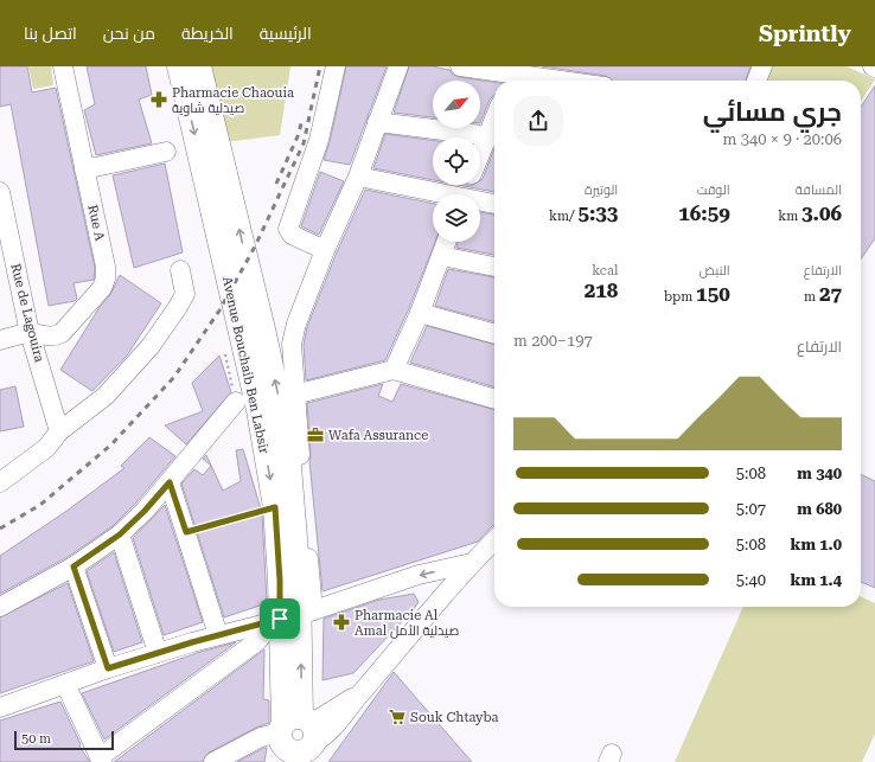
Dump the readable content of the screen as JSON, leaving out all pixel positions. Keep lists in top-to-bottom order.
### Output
{
  "streets": {
    "main road": ["Avenue Bouchaib Ben Labsir"],
    "street": ["Rue A", "Rue de Lagouira"]
  },
  "crossings": [
    ["Rue A", "Rue de Lagouira"]
  ],
  "places": {
    "pharmacy": ["Pharmacie Chaouia صيدلية شاوية", "Pharmacie Al Amal صيدلية الأمل"],
    "office": ["Wafa Assurance"],
    "supermarket": ["Souk Chtayba"]
  },
  "scale_bar": "50 m",
  "north": "top right",
  "page": {
    "header": "Sprintly",
    "nav": [
      "الرئيسية",
      "الخريطة",
      "من نحن",
      "اتصل بنا"
    ],
    "heading": ["جري مسائي", "20:06 · 9 × 340 m"],
    "stats": [
      ["المسافة", "3.06 km"],
      ["الوقت", "16:59"],
      ["الوتيرة", "5:33 /km"],
      ["الارتفاع", "27 m"],
      ["النبض", "150 bpm"],
      ["kcal", "218"]
    ],
    "chart": ["الارتفاع", "197–200 m"],
    "list": [
      {
        "name": "340 m",
        "note": "5:08"
      },
      {
        "name": "680 m",
        "note": "5:07"
      },
      {
        "name": "1.0 km",
        "note": "5:08"
      },
      {
        "name": "1.4 km",
        "note": "5:40"
      }
    ],
    "scale": "50 m"
  }
}
